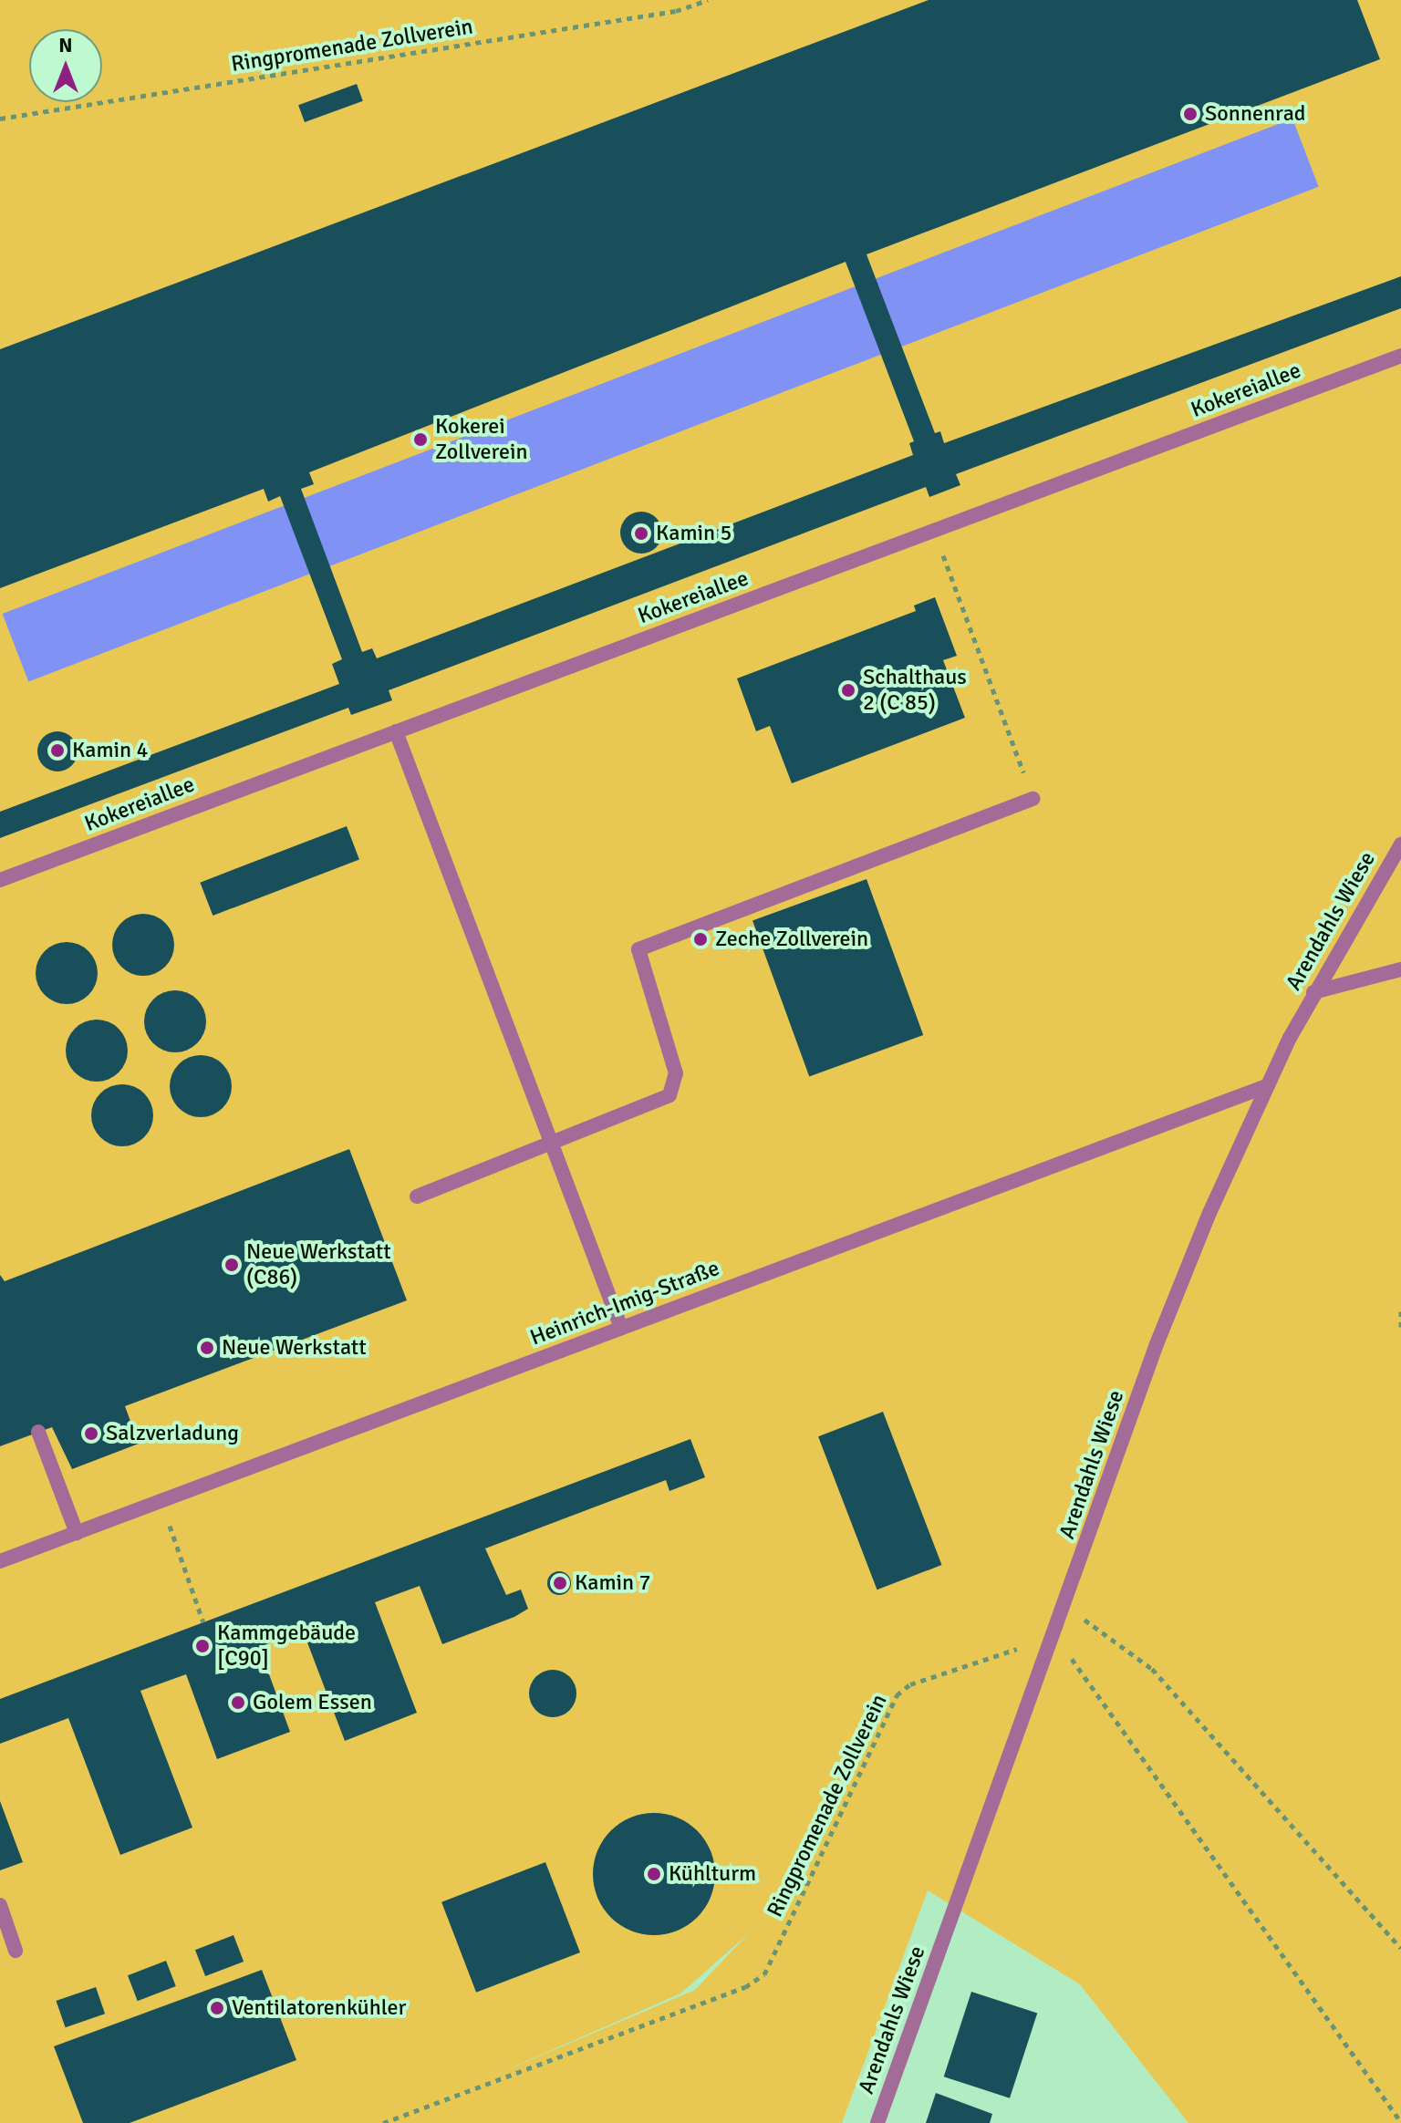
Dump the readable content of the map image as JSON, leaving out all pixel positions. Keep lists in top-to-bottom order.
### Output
{
  "streets": {
    "street": ["Kokereiallee", "Arendahls Wiese", "Heinrich-Imig-Straße"],
    "path": ["Ringpromenade Zollverein"]
  },
  "crossings": [
    ["Ringpromenade Zollverein", "Arendahls Wiese"],
    ["Arendahls Wiese", "Heinrich-Imig-Straße"]
  ],
  "places": [
    "Sonnenrad",
    "Kokerei Zollverein",
    "Kamin 5",
    "Schalthaus 2 (C 85)",
    "Kamin 4",
    "Zeche Zollverein",
    "Neue Werkstatt (C86)",
    "Neue Werkstatt",
    "Salzverladung",
    "Kamin 7",
    "Kammgebäude [C90]",
    "Golem Essen",
    "Kühlturm",
    "Ventilatorenkühler"
  ],
  "north": "top"
}
